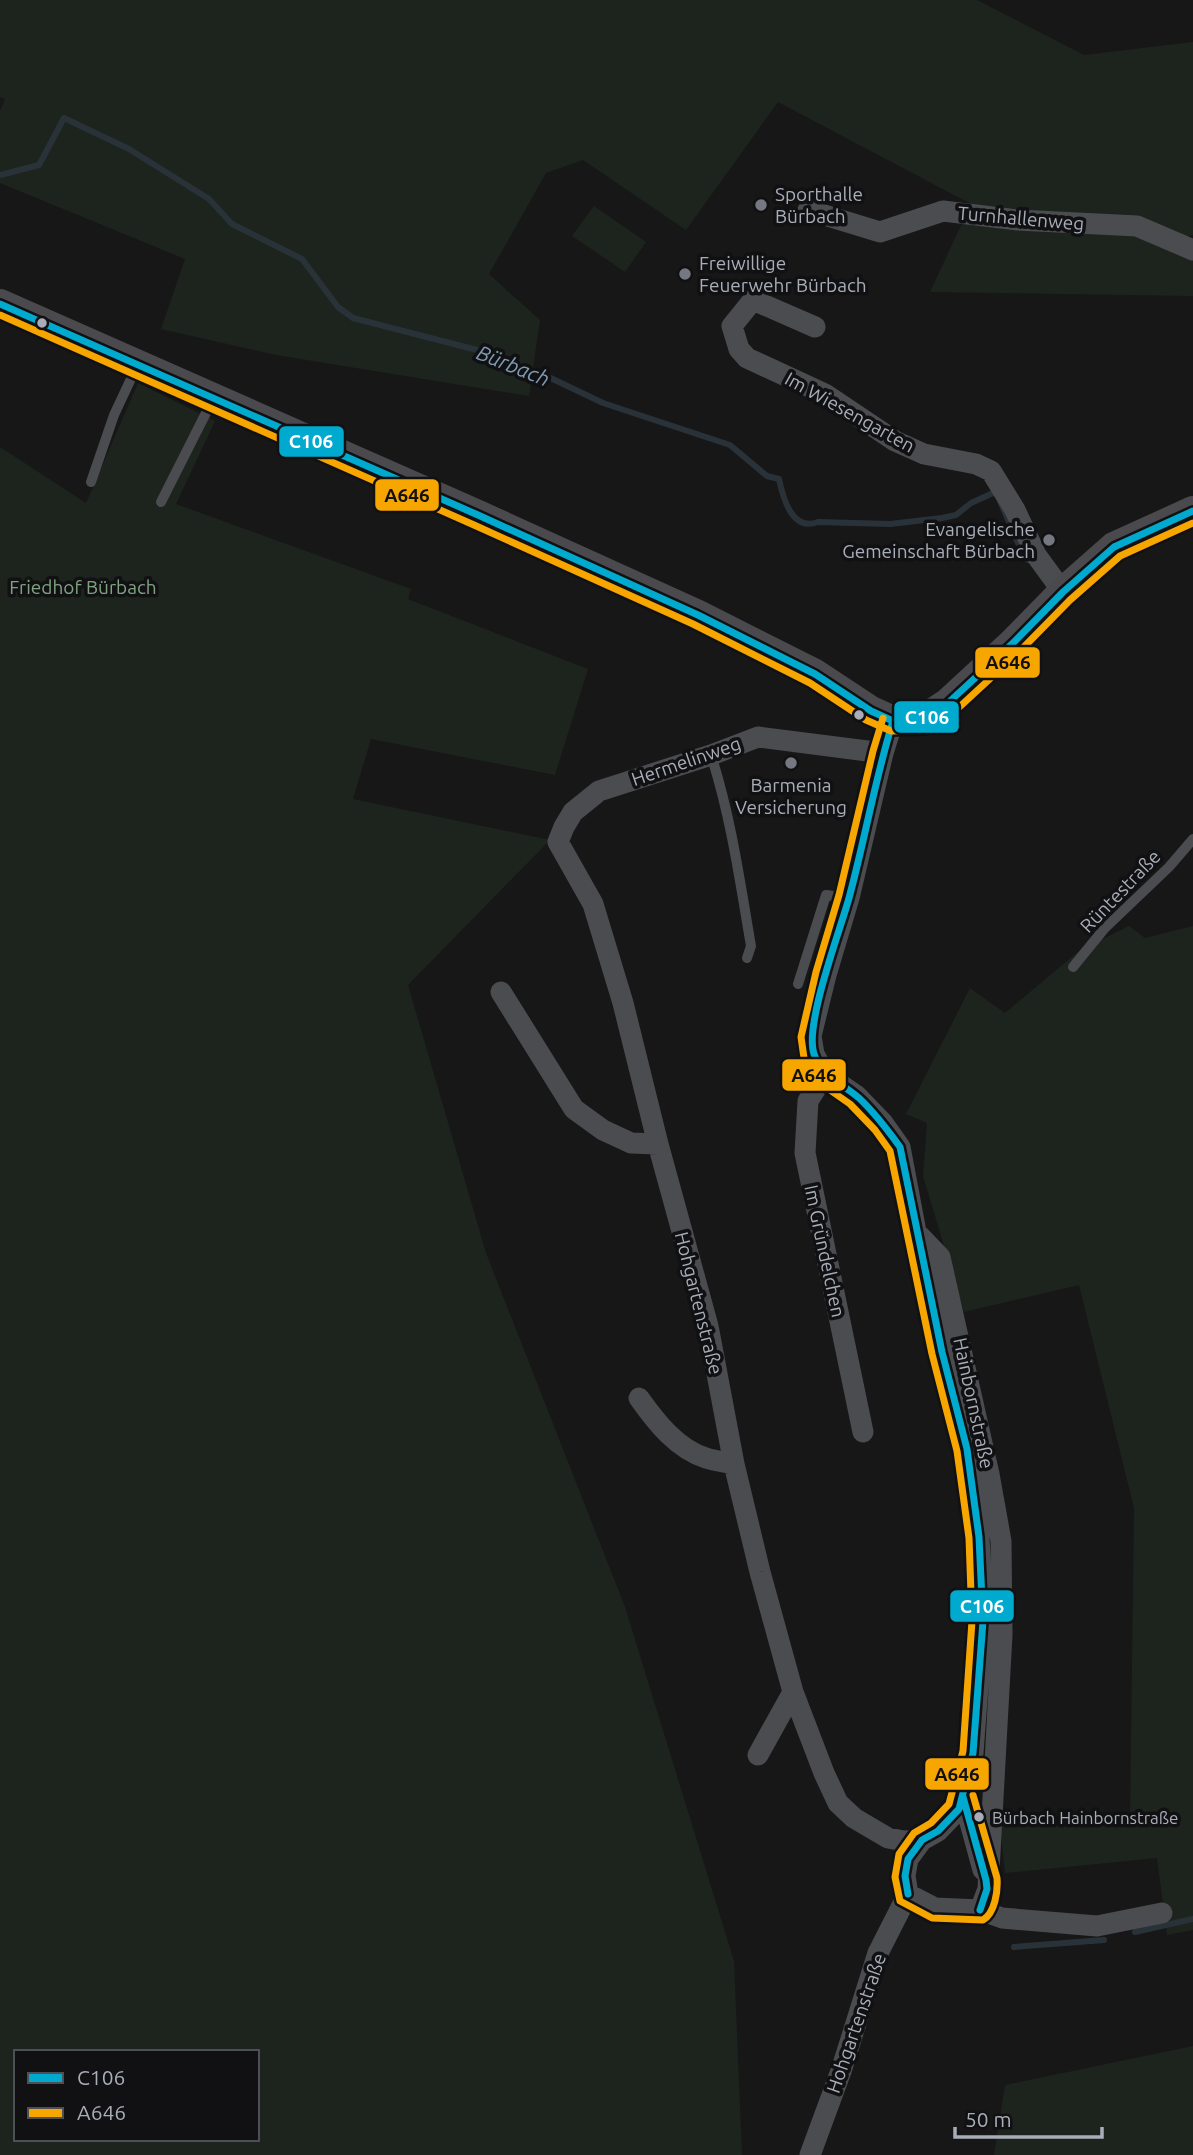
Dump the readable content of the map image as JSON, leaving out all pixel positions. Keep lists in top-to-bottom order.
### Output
{
  "streets": {
    "street": [
      "Turnhallenweg",
      "Im Wiesengarten",
      "Hermelinweg",
      "Im Gründelchen",
      "Hohgartenstraße",
      "Hainbornstraße"
    ],
    "lane": ["Rüntestraße"]
  },
  "crossings": [
    ["Hermelinweg", "Hohgartenstraße"],
    ["Im Gründelchen", "Hainbornstraße"],
    ["Hohgartenstraße", "Hainbornstraße"]
  ],
  "water": ["Bürbach"],
  "parks": ["Friedhof Bürbach"],
  "places": [
    "Sporthalle Bürbach",
    "Freiwillige Feuerwehr Bürbach",
    "Evangelische Gemeinschaft Bürbach",
    "Barmenia Versicherung",
    "Bürbach Hainbornstraße"
  ],
  "lines": ["transit line C106", "transit line A646"],
  "legend": ["C106", "A646"],
  "scale_bar": "50 m"
}
